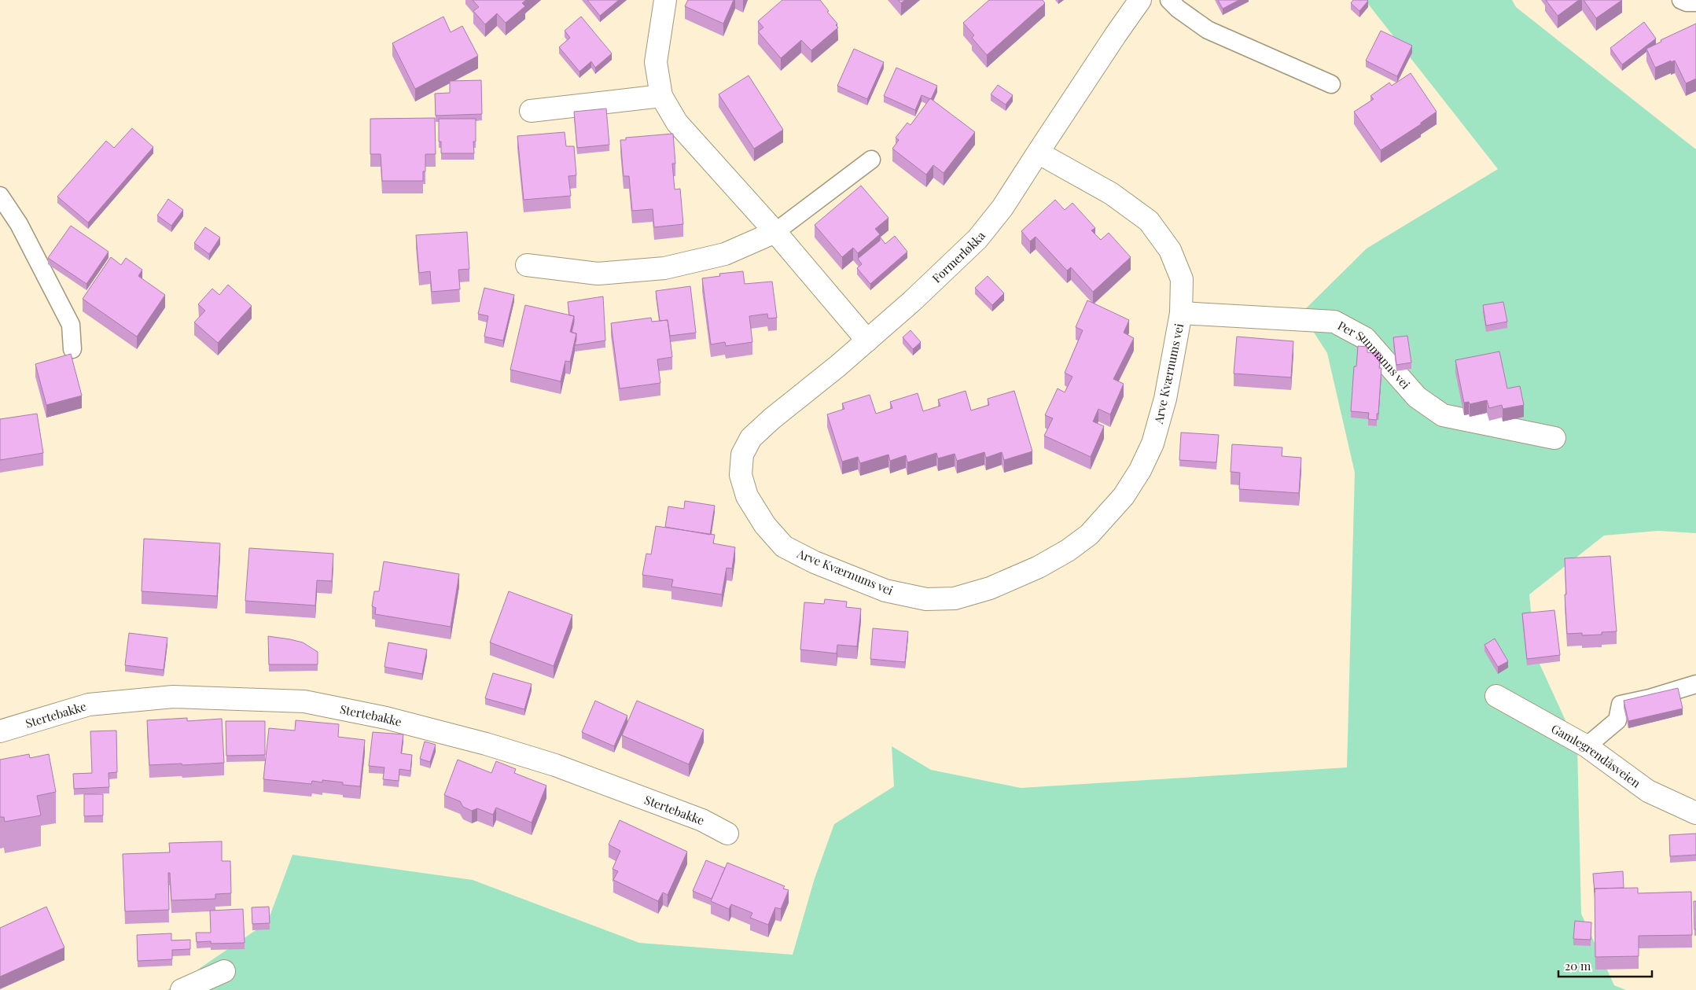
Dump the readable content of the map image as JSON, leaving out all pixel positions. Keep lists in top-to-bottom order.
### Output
{
  "streets": {
    "street": [
      "Formerløkka",
      "Per Sunmanns vei",
      "Arve Kværnums vei",
      "Stertebakke",
      "Gamlegrendåsveien"
    ]
  },
  "crossings": [
    ["Formerløkka", "Arve Kværnums vei"],
    ["Per Sunmanns vei", "Arve Kværnums vei"]
  ],
  "scale_bar": "20 m"
}
